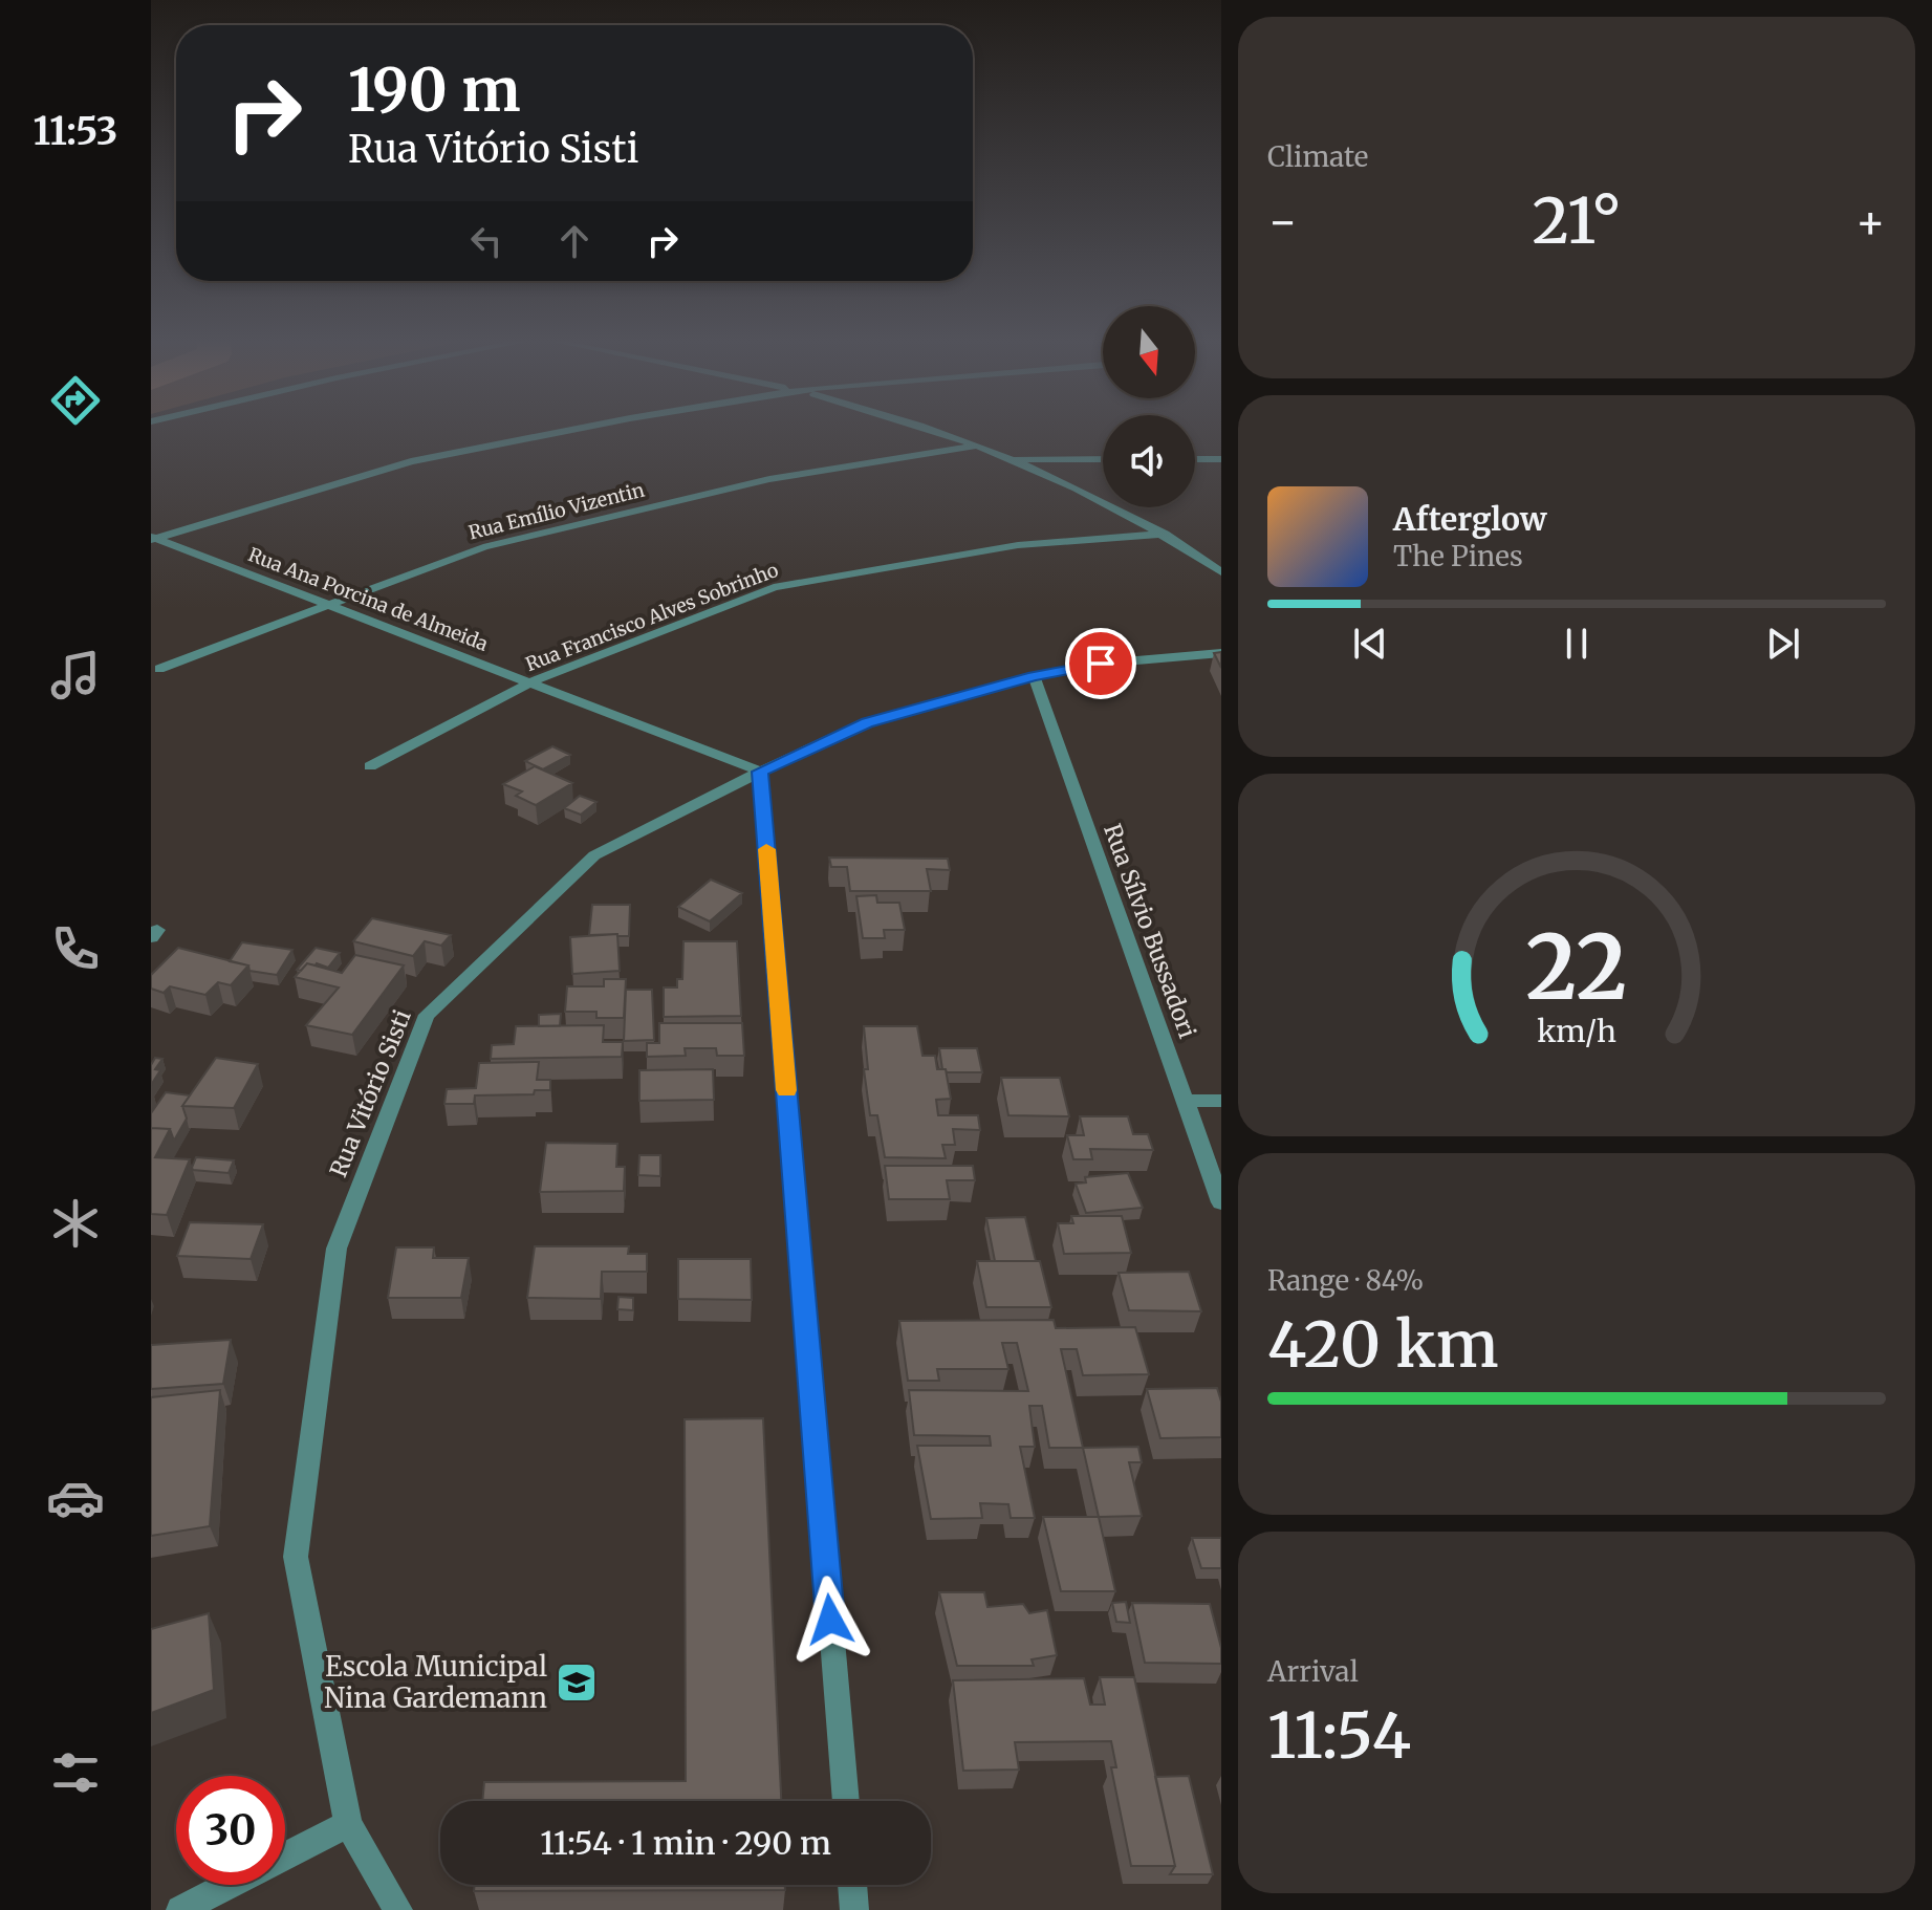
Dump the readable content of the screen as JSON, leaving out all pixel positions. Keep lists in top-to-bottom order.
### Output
{
  "streets": {
    "street": [
      "Rua Emílio Vizentin",
      "Rua Ana Porcina de Almeida",
      "Rua Francisco Alves Sobrinho",
      "Rua Sílvio Bussadori",
      "Rua Vitório Sisti"
    ]
  },
  "crossings": [
    ["Rua Emílio Vizentin", "Rua Ana Porcina de Almeida"],
    ["Rua Ana Porcina de Almeida", "Rua Francisco Alves Sobrinho"],
    ["Rua Ana Porcina de Almeida", "Rua Vitório Sisti"],
    ["Rua Sílvio Bussadori", "Rua Vitório Sisti"]
  ],
  "places": {
    "school or university": ["Escola Municipal Nina Gardemann"]
  },
  "north": "bottom",
  "page": {
    "tabs": "11:53",
    "tile": [
      "Climate",
      ["Range · 84%", "420 km"],
      ["Arrival", "11:54"]
    ],
    "turn": ["190 m", "Rua Vitório Sisti"],
    "heat": ["−", "21°", "+"],
    "song": ["Afterglow", "The Pines"],
    "limit": "30",
    "trip": "11:54 · 1 min · 290 m",
    "gauge": ["22", "km/h"]
  }
}
